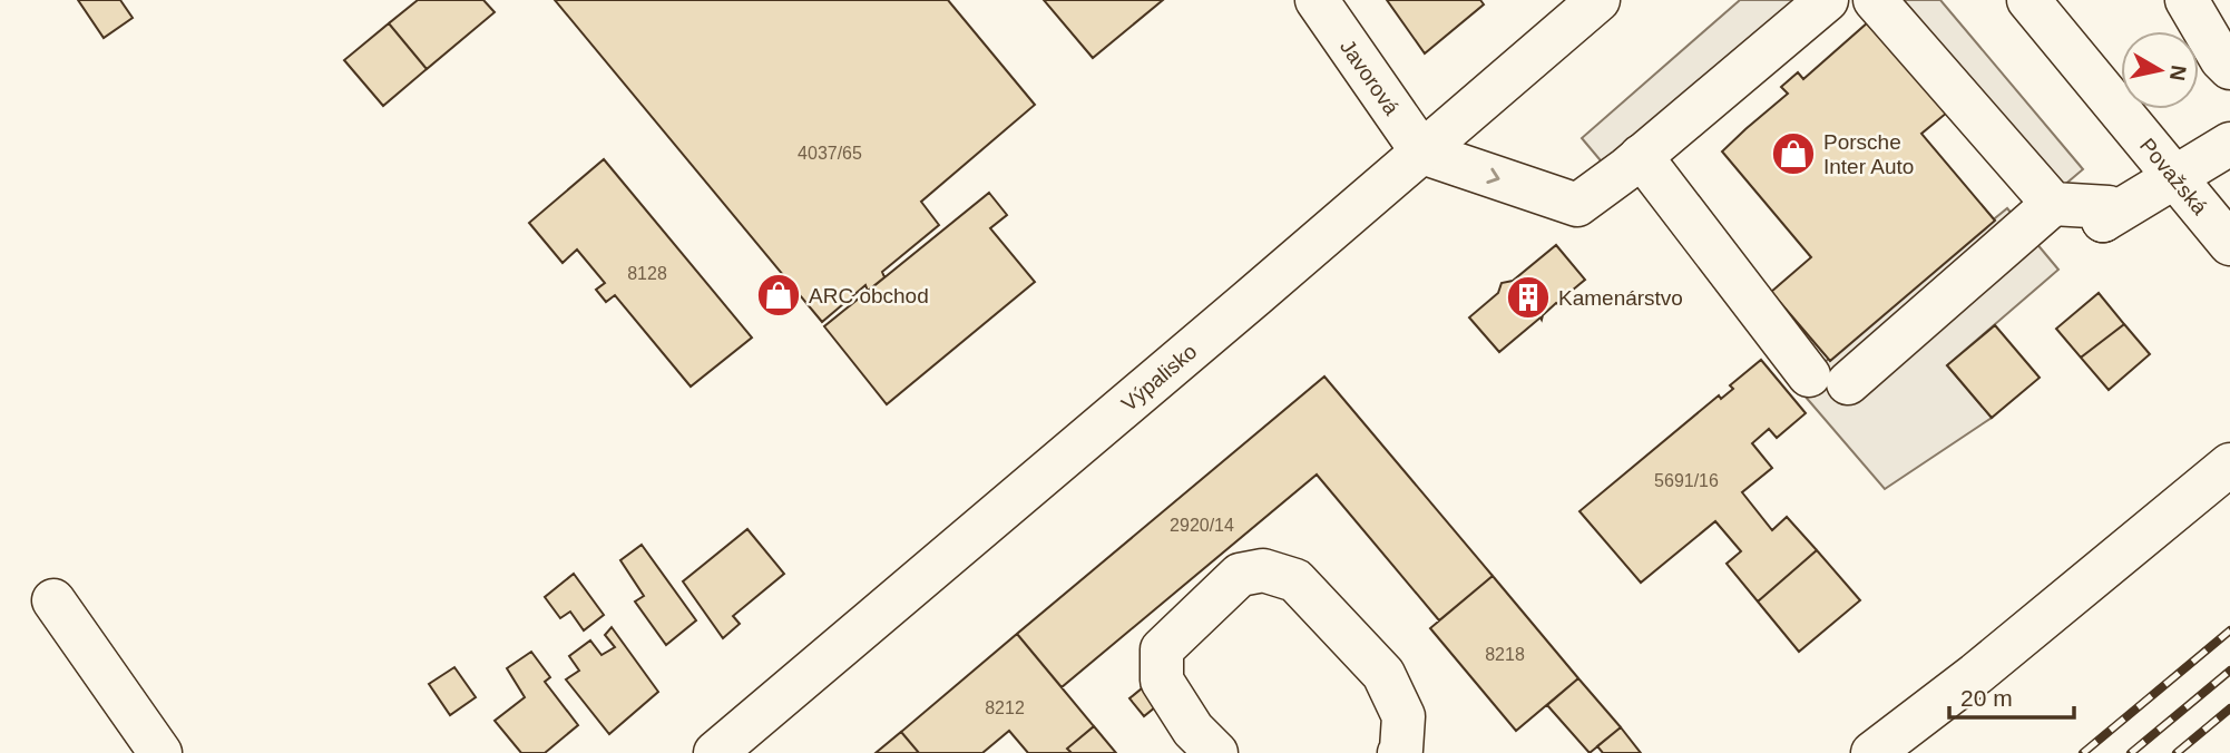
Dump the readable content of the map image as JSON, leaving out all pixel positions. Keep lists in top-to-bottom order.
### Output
{
  "streets": {
    "main road": ["Javorová", "Považská", "Výpalisko"]
  },
  "crossings": [
    ["Javorová", "Výpalisko"]
  ],
  "places": {
    "shop": ["Porsche Inter Auto", "ARC obchod"],
    "building": ["Kamenárstvo"]
  },
  "house_numbers": [
    "4037/65",
    "8128",
    "5691/16",
    "2920/14",
    "8218",
    "8212"
  ],
  "scale_bar": "20 m",
  "north": "right"
}
